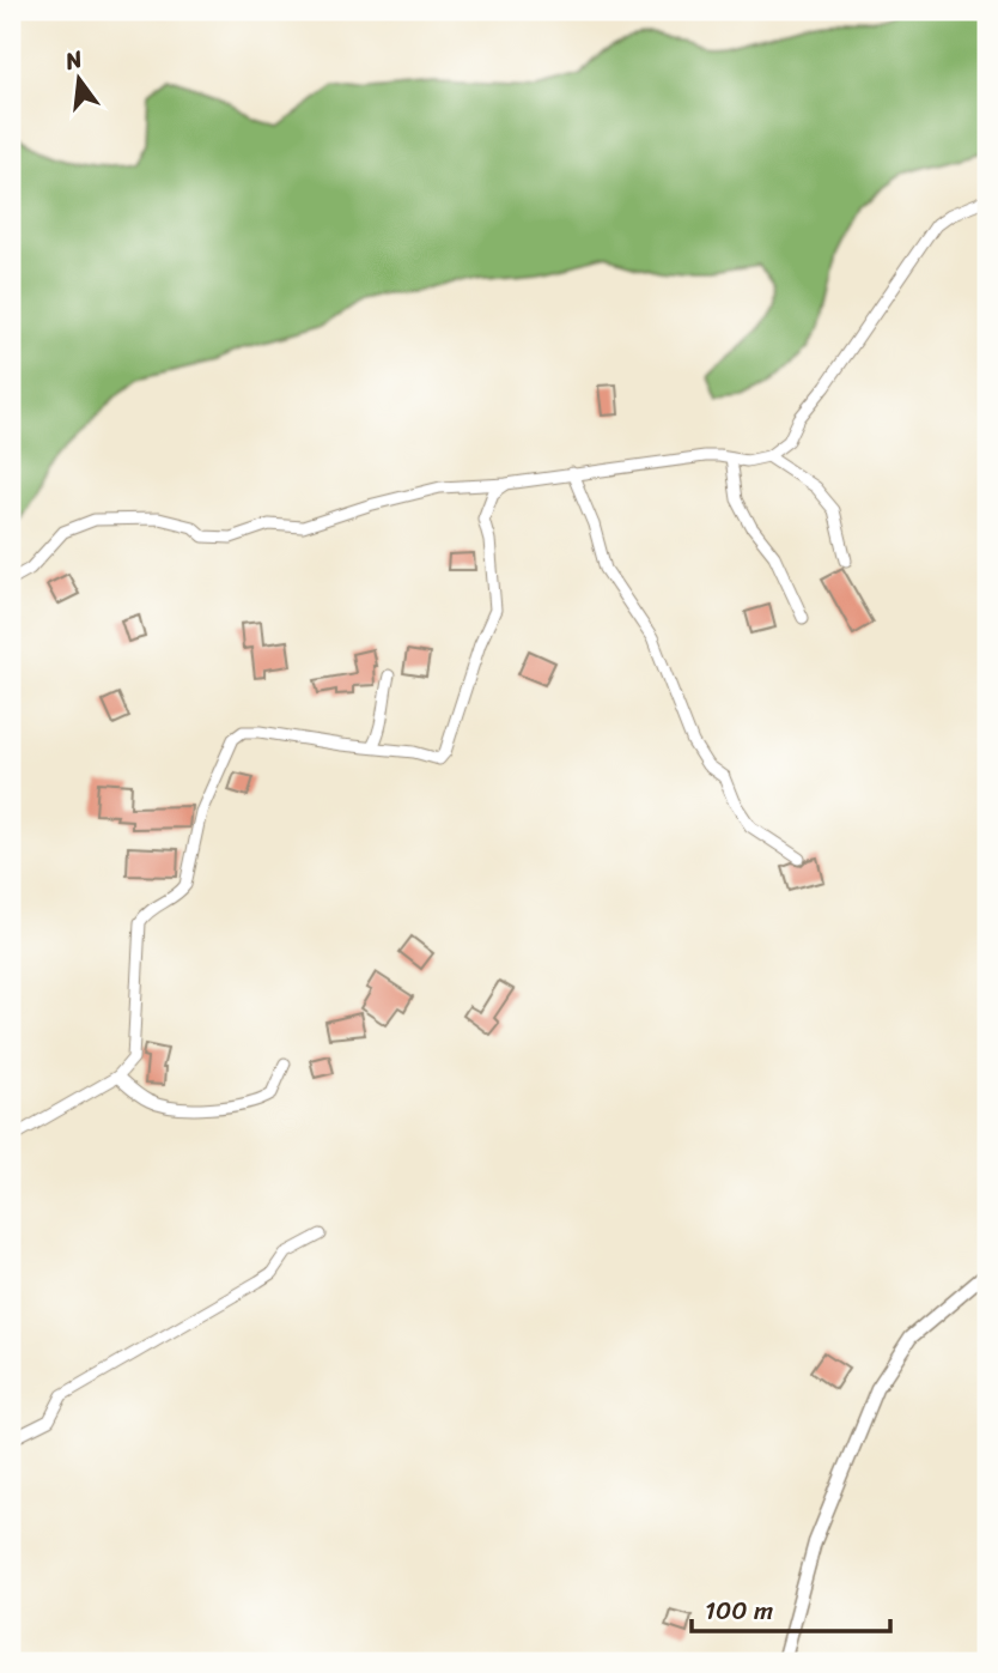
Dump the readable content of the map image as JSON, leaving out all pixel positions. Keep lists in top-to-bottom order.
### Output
{
  "scale_bar": "100 m",
  "north": "top"
}
